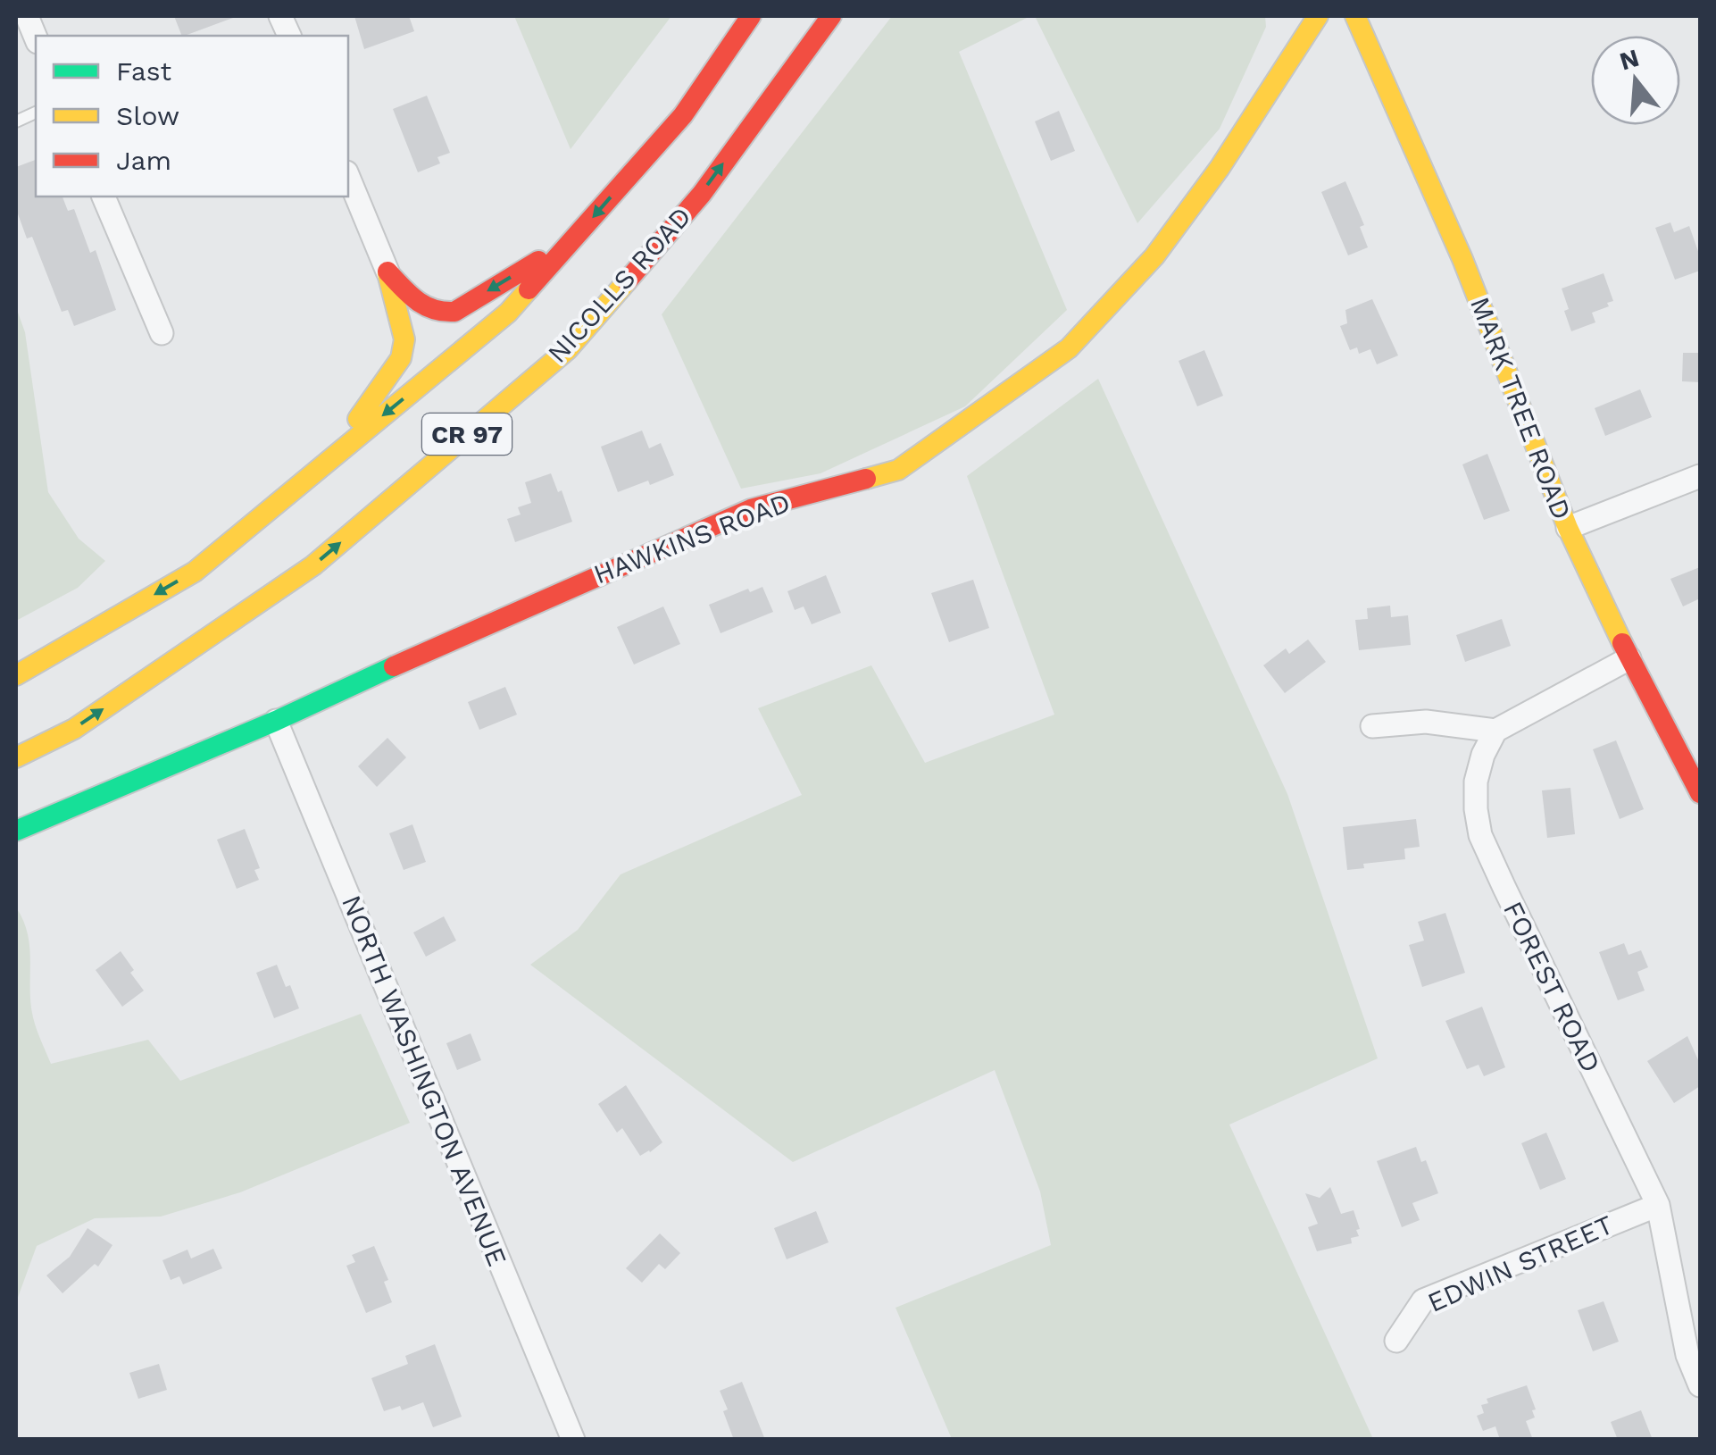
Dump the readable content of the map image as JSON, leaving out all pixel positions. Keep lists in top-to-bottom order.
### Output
{
  "streets": {
    "main road": [
      "NICOLLS ROAD",
      "MARK TREE ROAD",
      "CR 97",
      "HAWKINS ROAD"
    ],
    "street": ["FOREST ROAD", "NORTH WASHINGTON AVENUE", "EDWIN STREET"]
  },
  "crossings": [
    ["HAWKINS ROAD", "NORTH WASHINGTON AVENUE"],
    ["FOREST ROAD", "EDWIN STREET"]
  ],
  "legend": ["Fast", "Slow", "Jam"],
  "north": "top"
}
